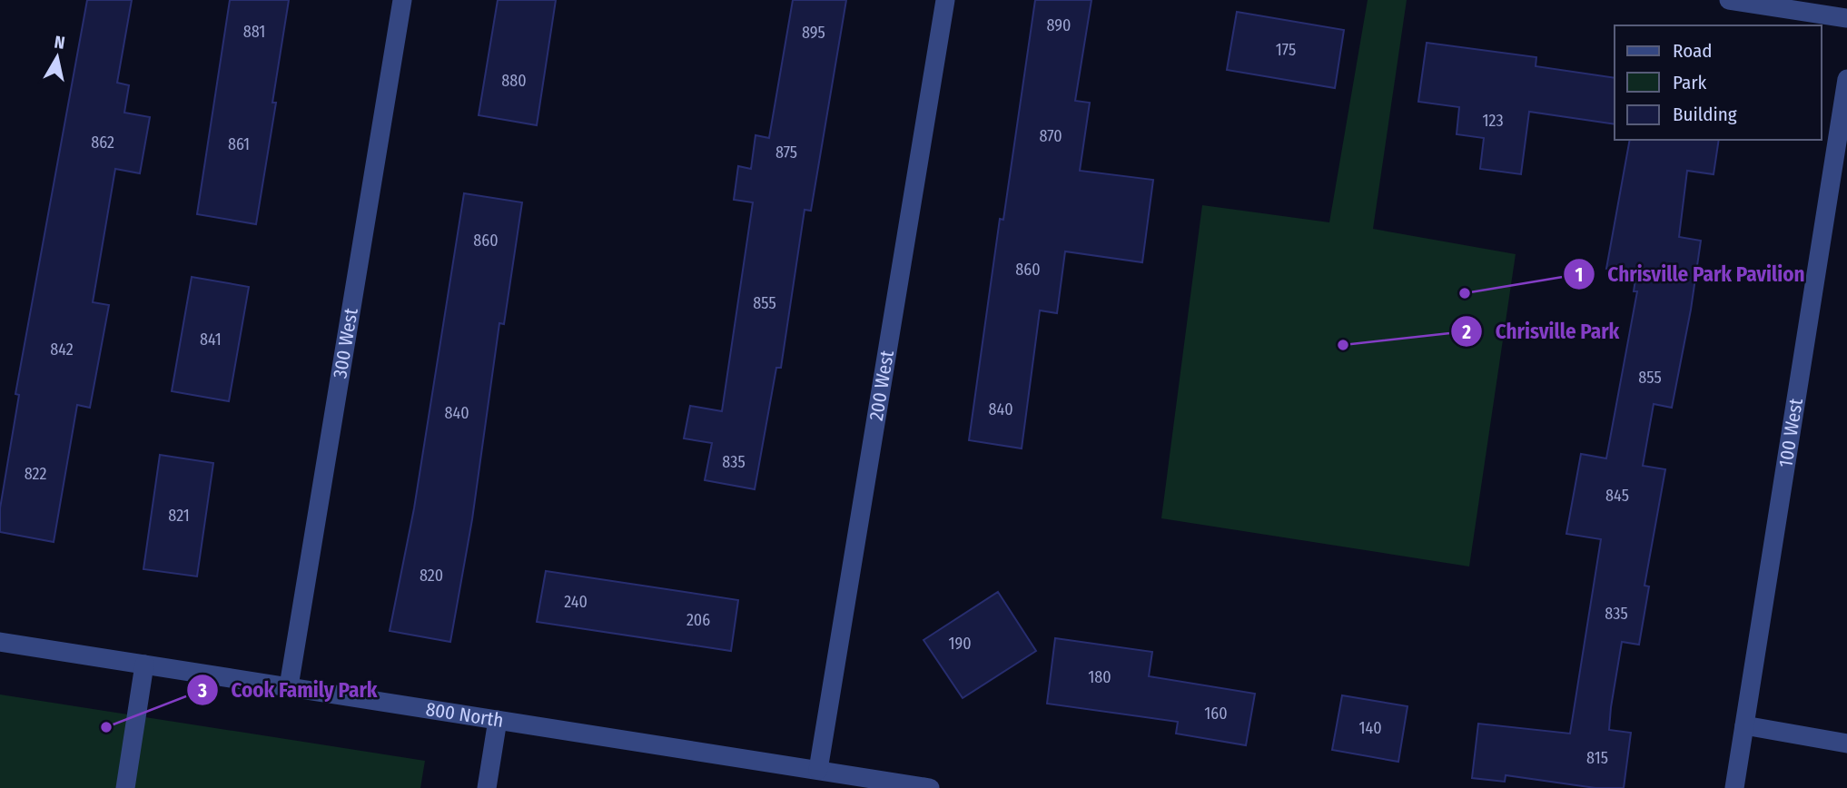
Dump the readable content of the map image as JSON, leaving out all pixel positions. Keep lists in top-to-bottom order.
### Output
{
  "streets": {
    "street": [
      "300 West",
      "200 West",
      "100 West",
      "800 North"
    ]
  },
  "crossings": [
    ["300 West", "800 North"],
    ["200 West", "800 North"]
  ],
  "places": ["Chrisville Park Pavilion", "Chrisville Park", "Cook Family Park"],
  "house_numbers": [
    "890",
    "881",
    "895",
    "175",
    "880",
    "123",
    "870",
    "862",
    "861",
    "875",
    "860",
    "860",
    "855",
    "841",
    "842",
    "855",
    "840",
    "840",
    "835",
    "822",
    "845",
    "821",
    "820",
    "240",
    "835",
    "206",
    "190",
    "180",
    "160",
    "140",
    "815"
  ],
  "legend": ["Road", "Park", "Building"],
  "north": "top"
}
